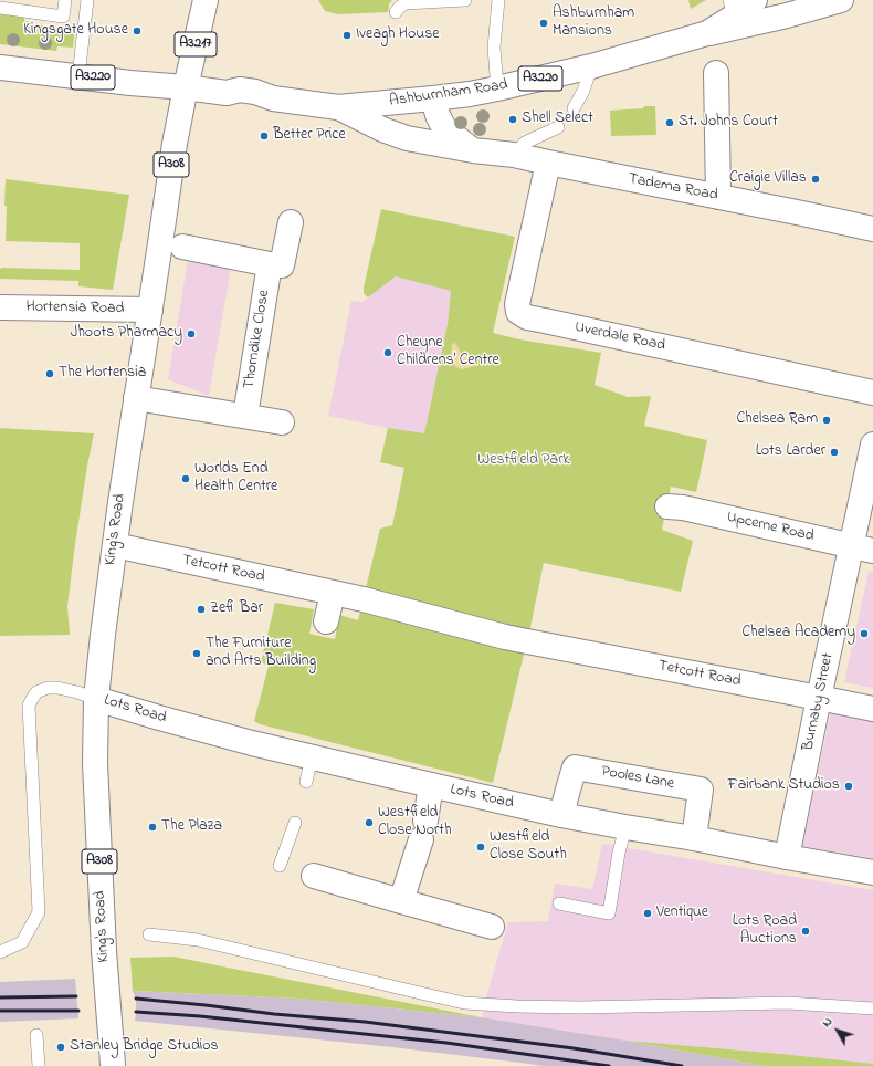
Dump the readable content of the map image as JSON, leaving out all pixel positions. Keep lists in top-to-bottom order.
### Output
{
  "streets": {
    "main road": [
      "A3217",
      "A3220",
      "Ashburnham Road",
      "A308",
      "Tadema Road",
      "Hortensia Road",
      "Uverdale Road",
      "Thorndike Close",
      "Upcerne Road",
      "King's Road",
      "Tetcott Road",
      "Burnaby Street",
      "Lots Road",
      "Pooles Lane"
    ]
  },
  "crossings": [
    ["A3220", "Ashburnham Road"],
    ["A3220", "King's Road"],
    ["Ashburnham Road", "Tadema Road"],
    ["Ashburnham Road", "King's Road"],
    ["Tadema Road", "Uverdale Road"],
    ["Hortensia Road", "King's Road"],
    ["Upcerne Road", "Burnaby Street"],
    ["King's Road", "Tetcott Road"],
    ["King's Road", "Lots Road"],
    ["Tetcott Road", "Burnaby Street"],
    ["Burnaby Street", "Lots Road"],
    ["Lots Road", "Pooles Lane"]
  ],
  "parks": ["Westfield Park"],
  "places": [
    "Ashburnham Mansions",
    "Kingsgate House",
    "Iveagh House",
    "Shell Select",
    "St. Johns Court",
    "Better Price",
    "Craigie Villas",
    "Jhoots Pharmacy",
    "Cheyne Childrens' Centre",
    "The Hortensia",
    "Chelsea Ram",
    "Lots Larder",
    "Worlds End Health Centre",
    "Zefi Bar",
    "Chelsea Academy",
    "The Furniture and Arts Building",
    "Fairbank Studios",
    "Westfield Close North",
    "The Plaza",
    "Westfield Close South",
    "Ventique",
    "Lots Road Auctions",
    "Stanley Bridge Studios"
  ],
  "north": "top left"
}
